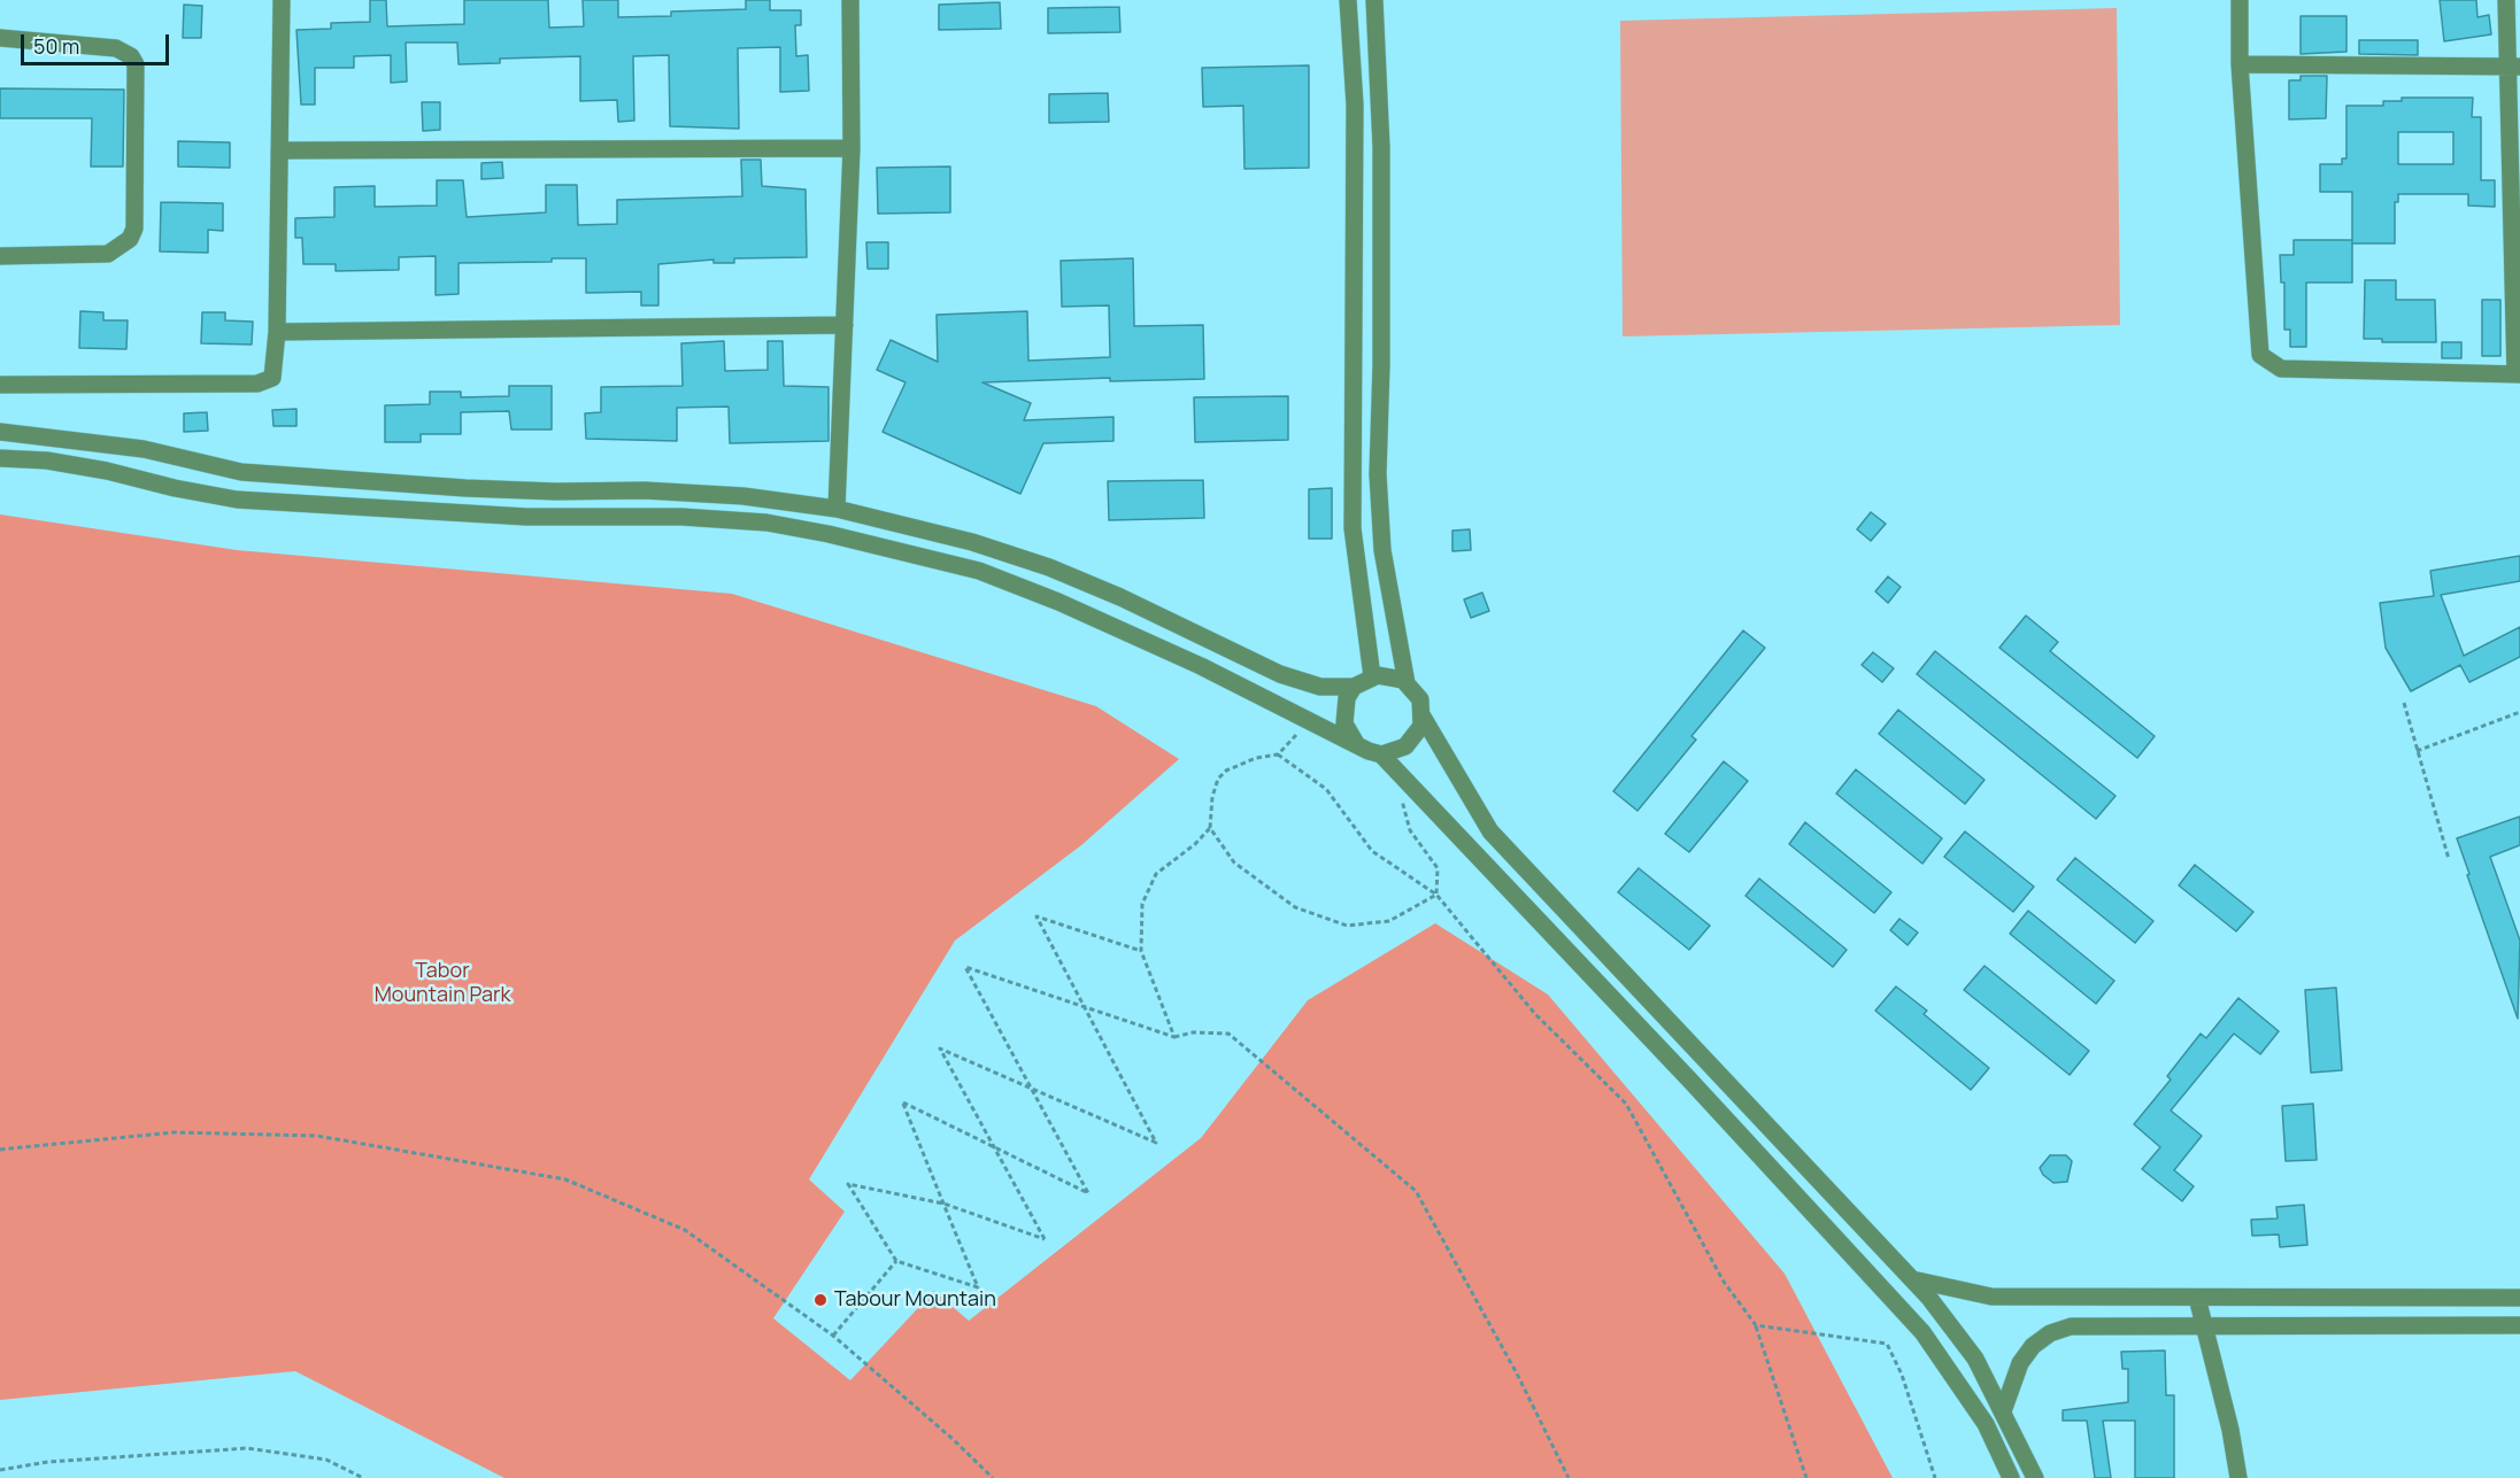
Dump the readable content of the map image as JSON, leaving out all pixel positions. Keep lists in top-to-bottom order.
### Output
{
  "parks": ["Tabor Mountain Park"],
  "places": ["Tabour Mountain"],
  "scale_bar": "50 m"
}
